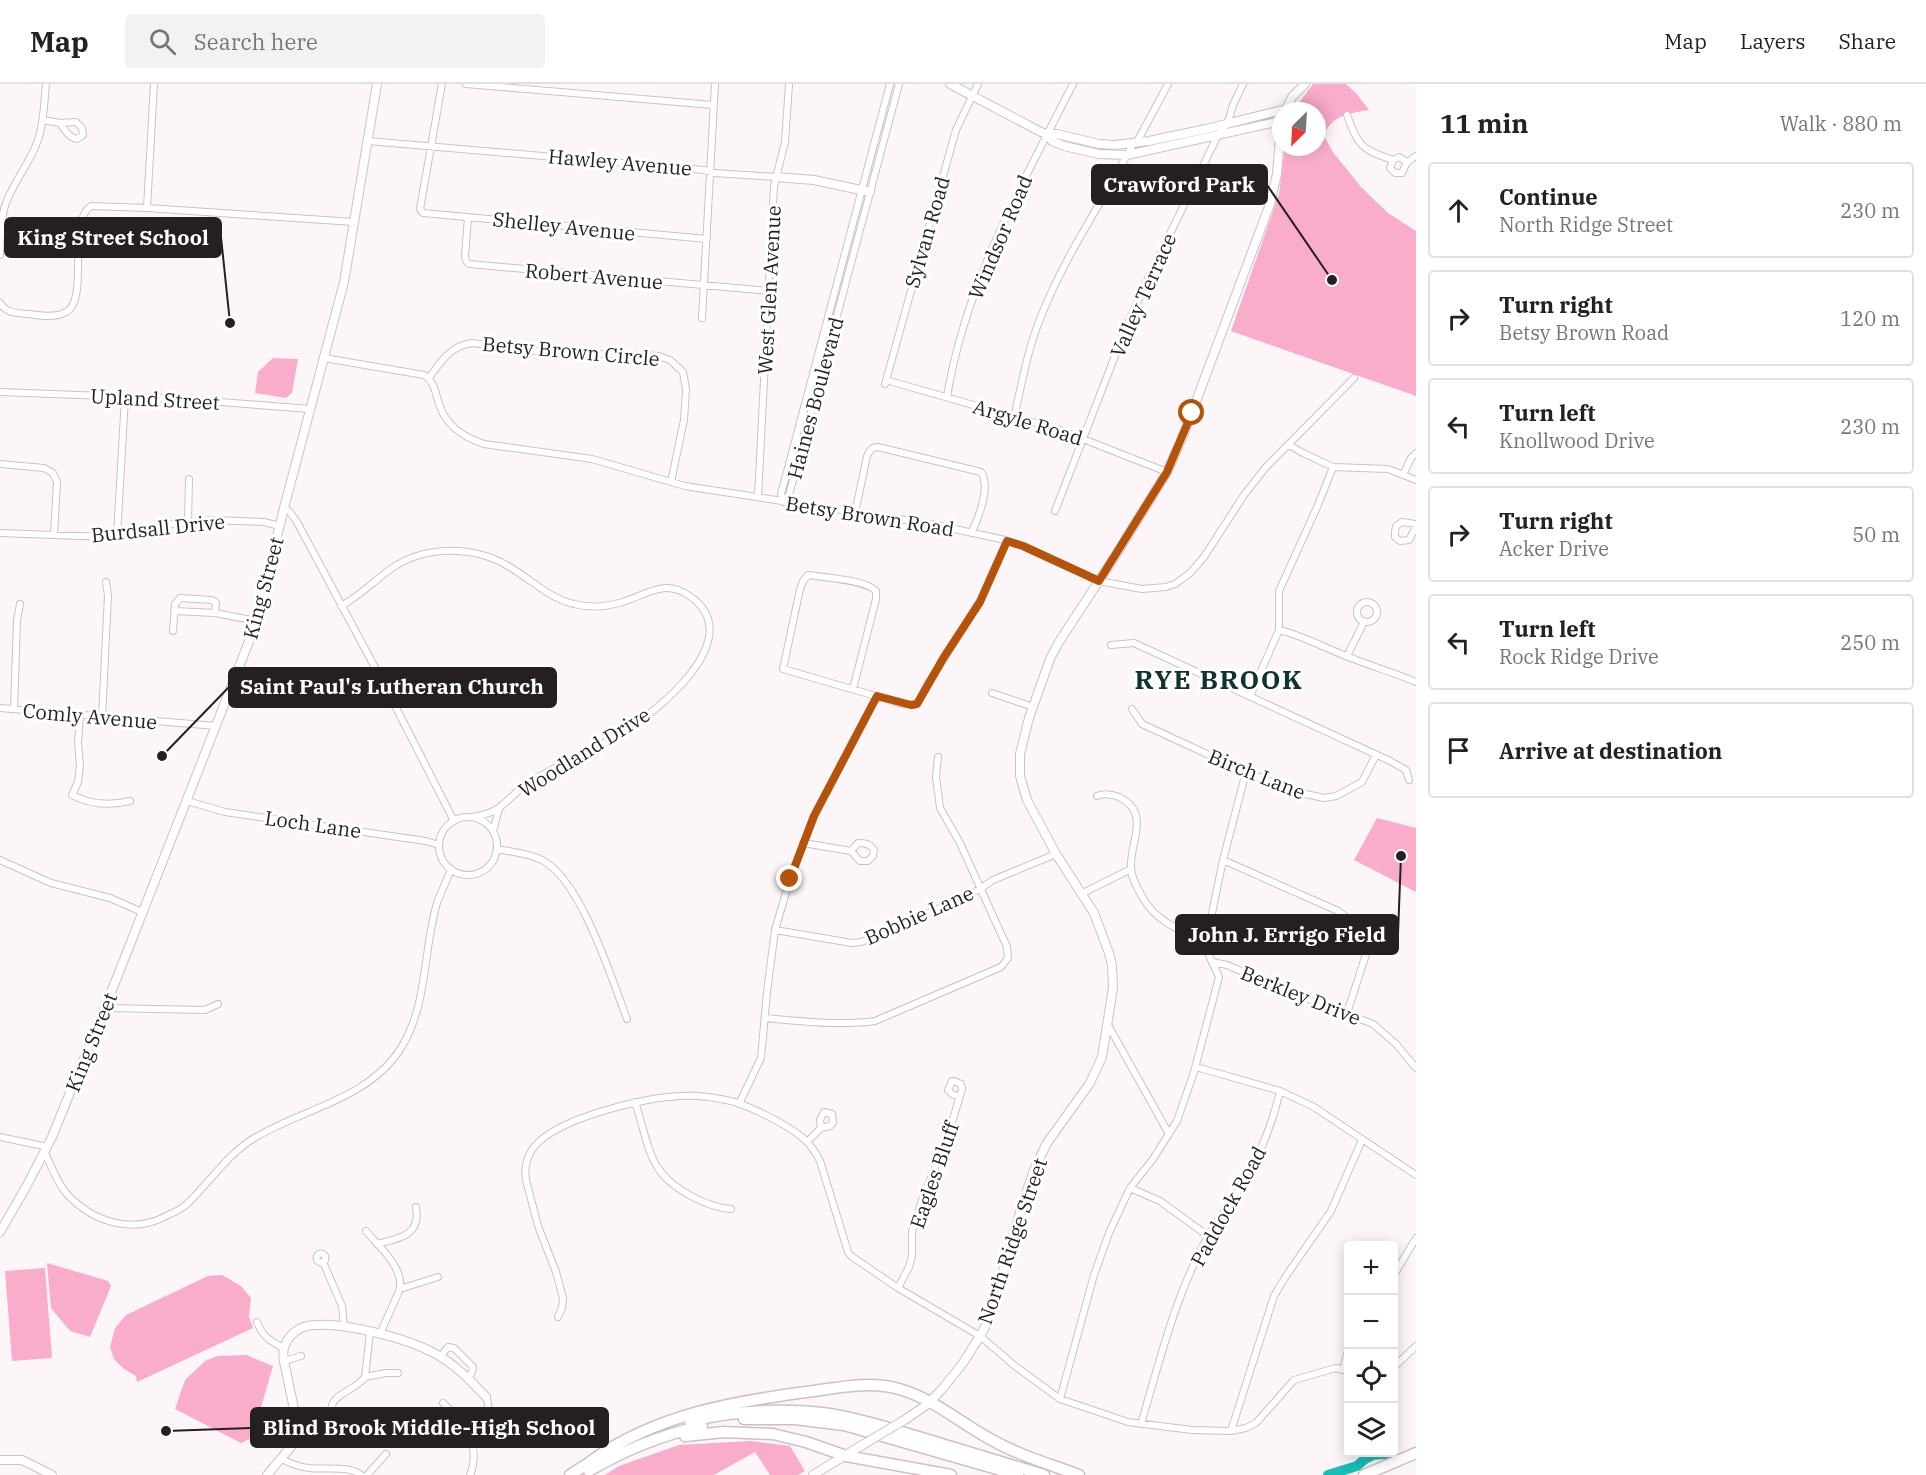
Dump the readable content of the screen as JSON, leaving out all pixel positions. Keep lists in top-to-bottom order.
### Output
{
  "streets": {
    "main road": ["King Street"],
    "street": [
      "Hawley Avenue",
      "Shelley Avenue",
      "Sylvan Road",
      "Windsor Road",
      "Robert Avenue",
      "West Glen Avenue",
      "Valley Terrace",
      "Betsy Brown Circle",
      "Haines Boulevard",
      "Upland Street",
      "Argyle Road",
      "Betsy Brown Road",
      "Burdsall Drive",
      "Comly Avenue",
      "Woodland Drive",
      "Birch Lane",
      "Loch Lane",
      "Bobbie Lane",
      "Berkley Drive",
      "Eagles Bluff",
      "Paddock Road",
      "North Ridge Street"
    ]
  },
  "crossings": [
    ["Hawley Avenue", "Shelley Avenue"],
    ["Hawley Avenue", "West Glen Avenue"],
    ["Hawley Avenue", "Haines Boulevard"],
    ["Hawley Avenue", "King Street"],
    ["Shelley Avenue", "Robert Avenue"],
    ["Sylvan Road", "Argyle Road"],
    ["Windsor Road", "Argyle Road"],
    ["Robert Avenue", "West Glen Avenue"],
    ["West Glen Avenue", "Betsy Brown Road"],
    ["Valley Terrace", "Argyle Road"],
    ["Betsy Brown Circle", "Betsy Brown Road"],
    ["Haines Boulevard", "Betsy Brown Road"],
    ["Upland Street", "King Street"],
    ["Argyle Road", "North Ridge Street"],
    ["Betsy Brown Road", "North Ridge Street"],
    ["Burdsall Drive", "King Street"],
    ["King Street", "Comly Avenue"],
    ["King Street", "Loch Lane"],
    ["Woodland Drive", "Loch Lane"],
    ["Bobbie Lane", "North Ridge Street"]
  ],
  "districts": ["RYE BROOK"],
  "places": [
    "Crawford Park",
    "King Street School",
    "Saint Paul's Lutheran Church",
    "John J. Errigo Field",
    "Blind Brook Middle-High School"
  ],
  "north": "bottom left",
  "page": {
    "header": "Map",
    "search": "Search here",
    "nav": ["Map", "Layers", "Share"],
    "heading": ["11 min", "Walk · 880 m"],
    "list": [
      ["Continue", "North Ridge Street", "230 m"],
      ["Turn right", "Betsy Brown Road", "120 m"],
      ["Turn left", "Knollwood Drive", "230 m"],
      ["Turn right", "Acker Drive", "50 m"],
      ["Turn left", "Rock Ridge Drive", "250 m"],
      "Arrive at destination"
    ],
    "map_buttons": ["+", "−"]
  }
}
